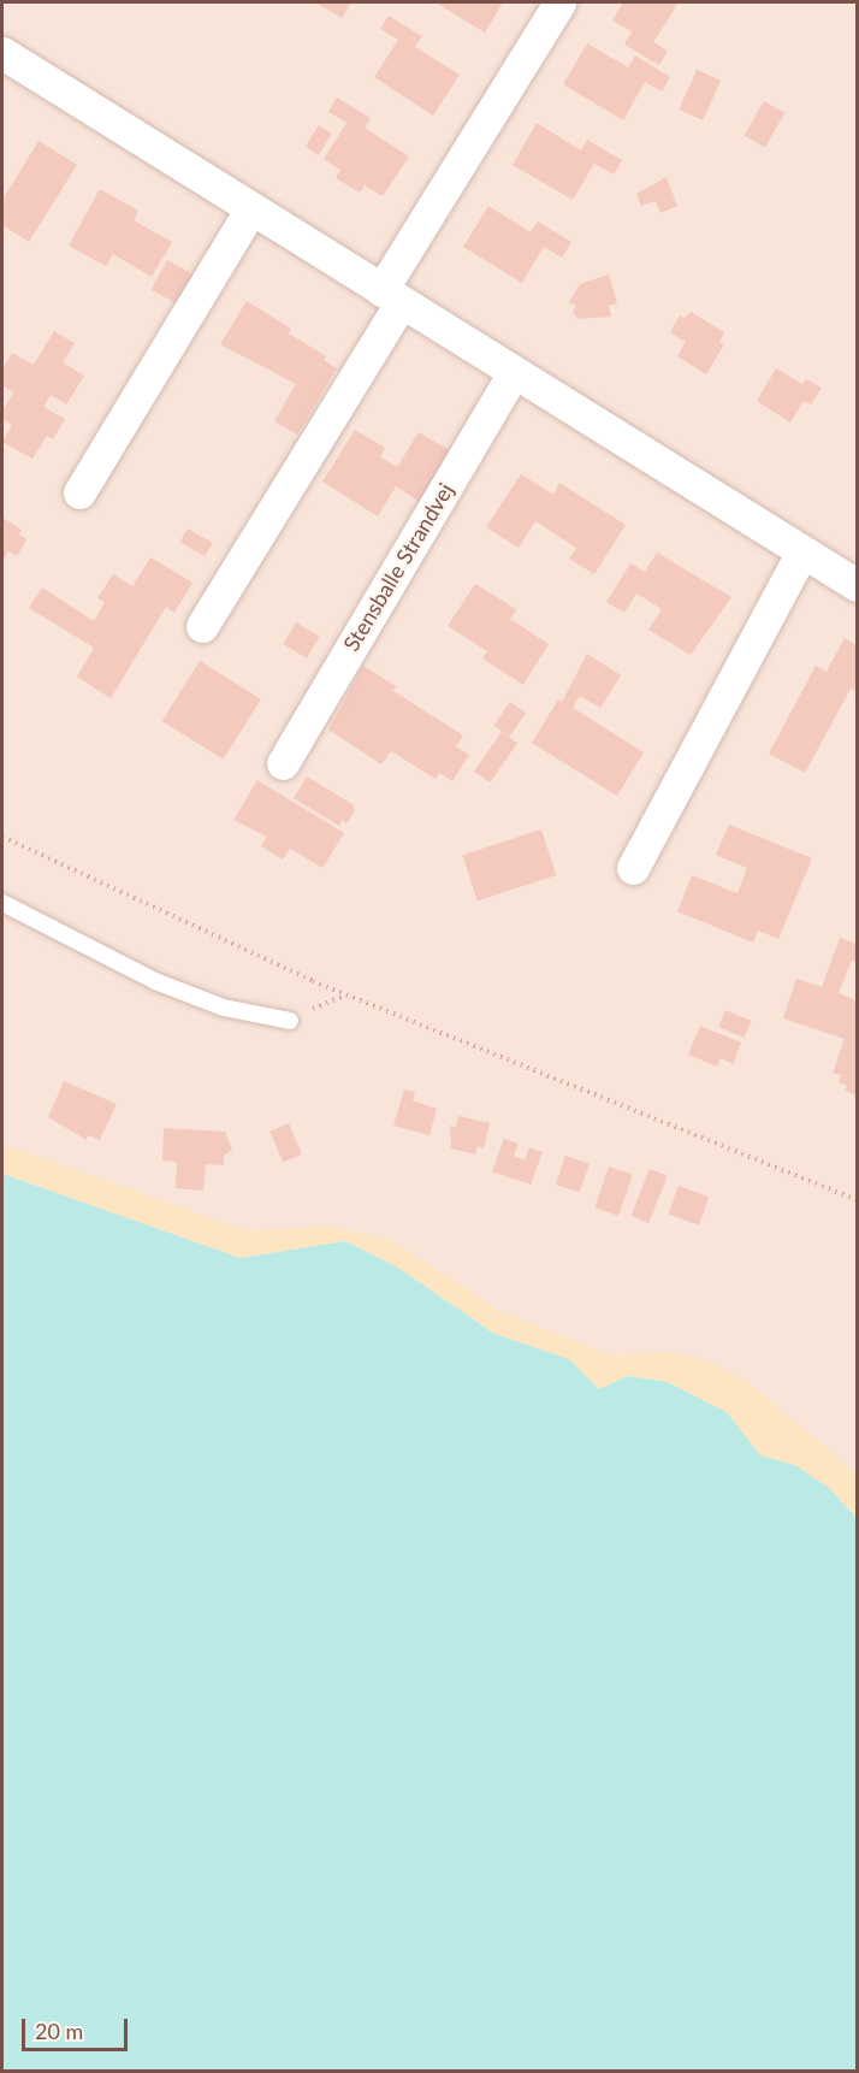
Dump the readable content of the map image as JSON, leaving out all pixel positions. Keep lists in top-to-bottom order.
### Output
{
  "streets": {
    "street": ["Stensballe Strandvej"]
  },
  "scale_bar": "20 m"
}
